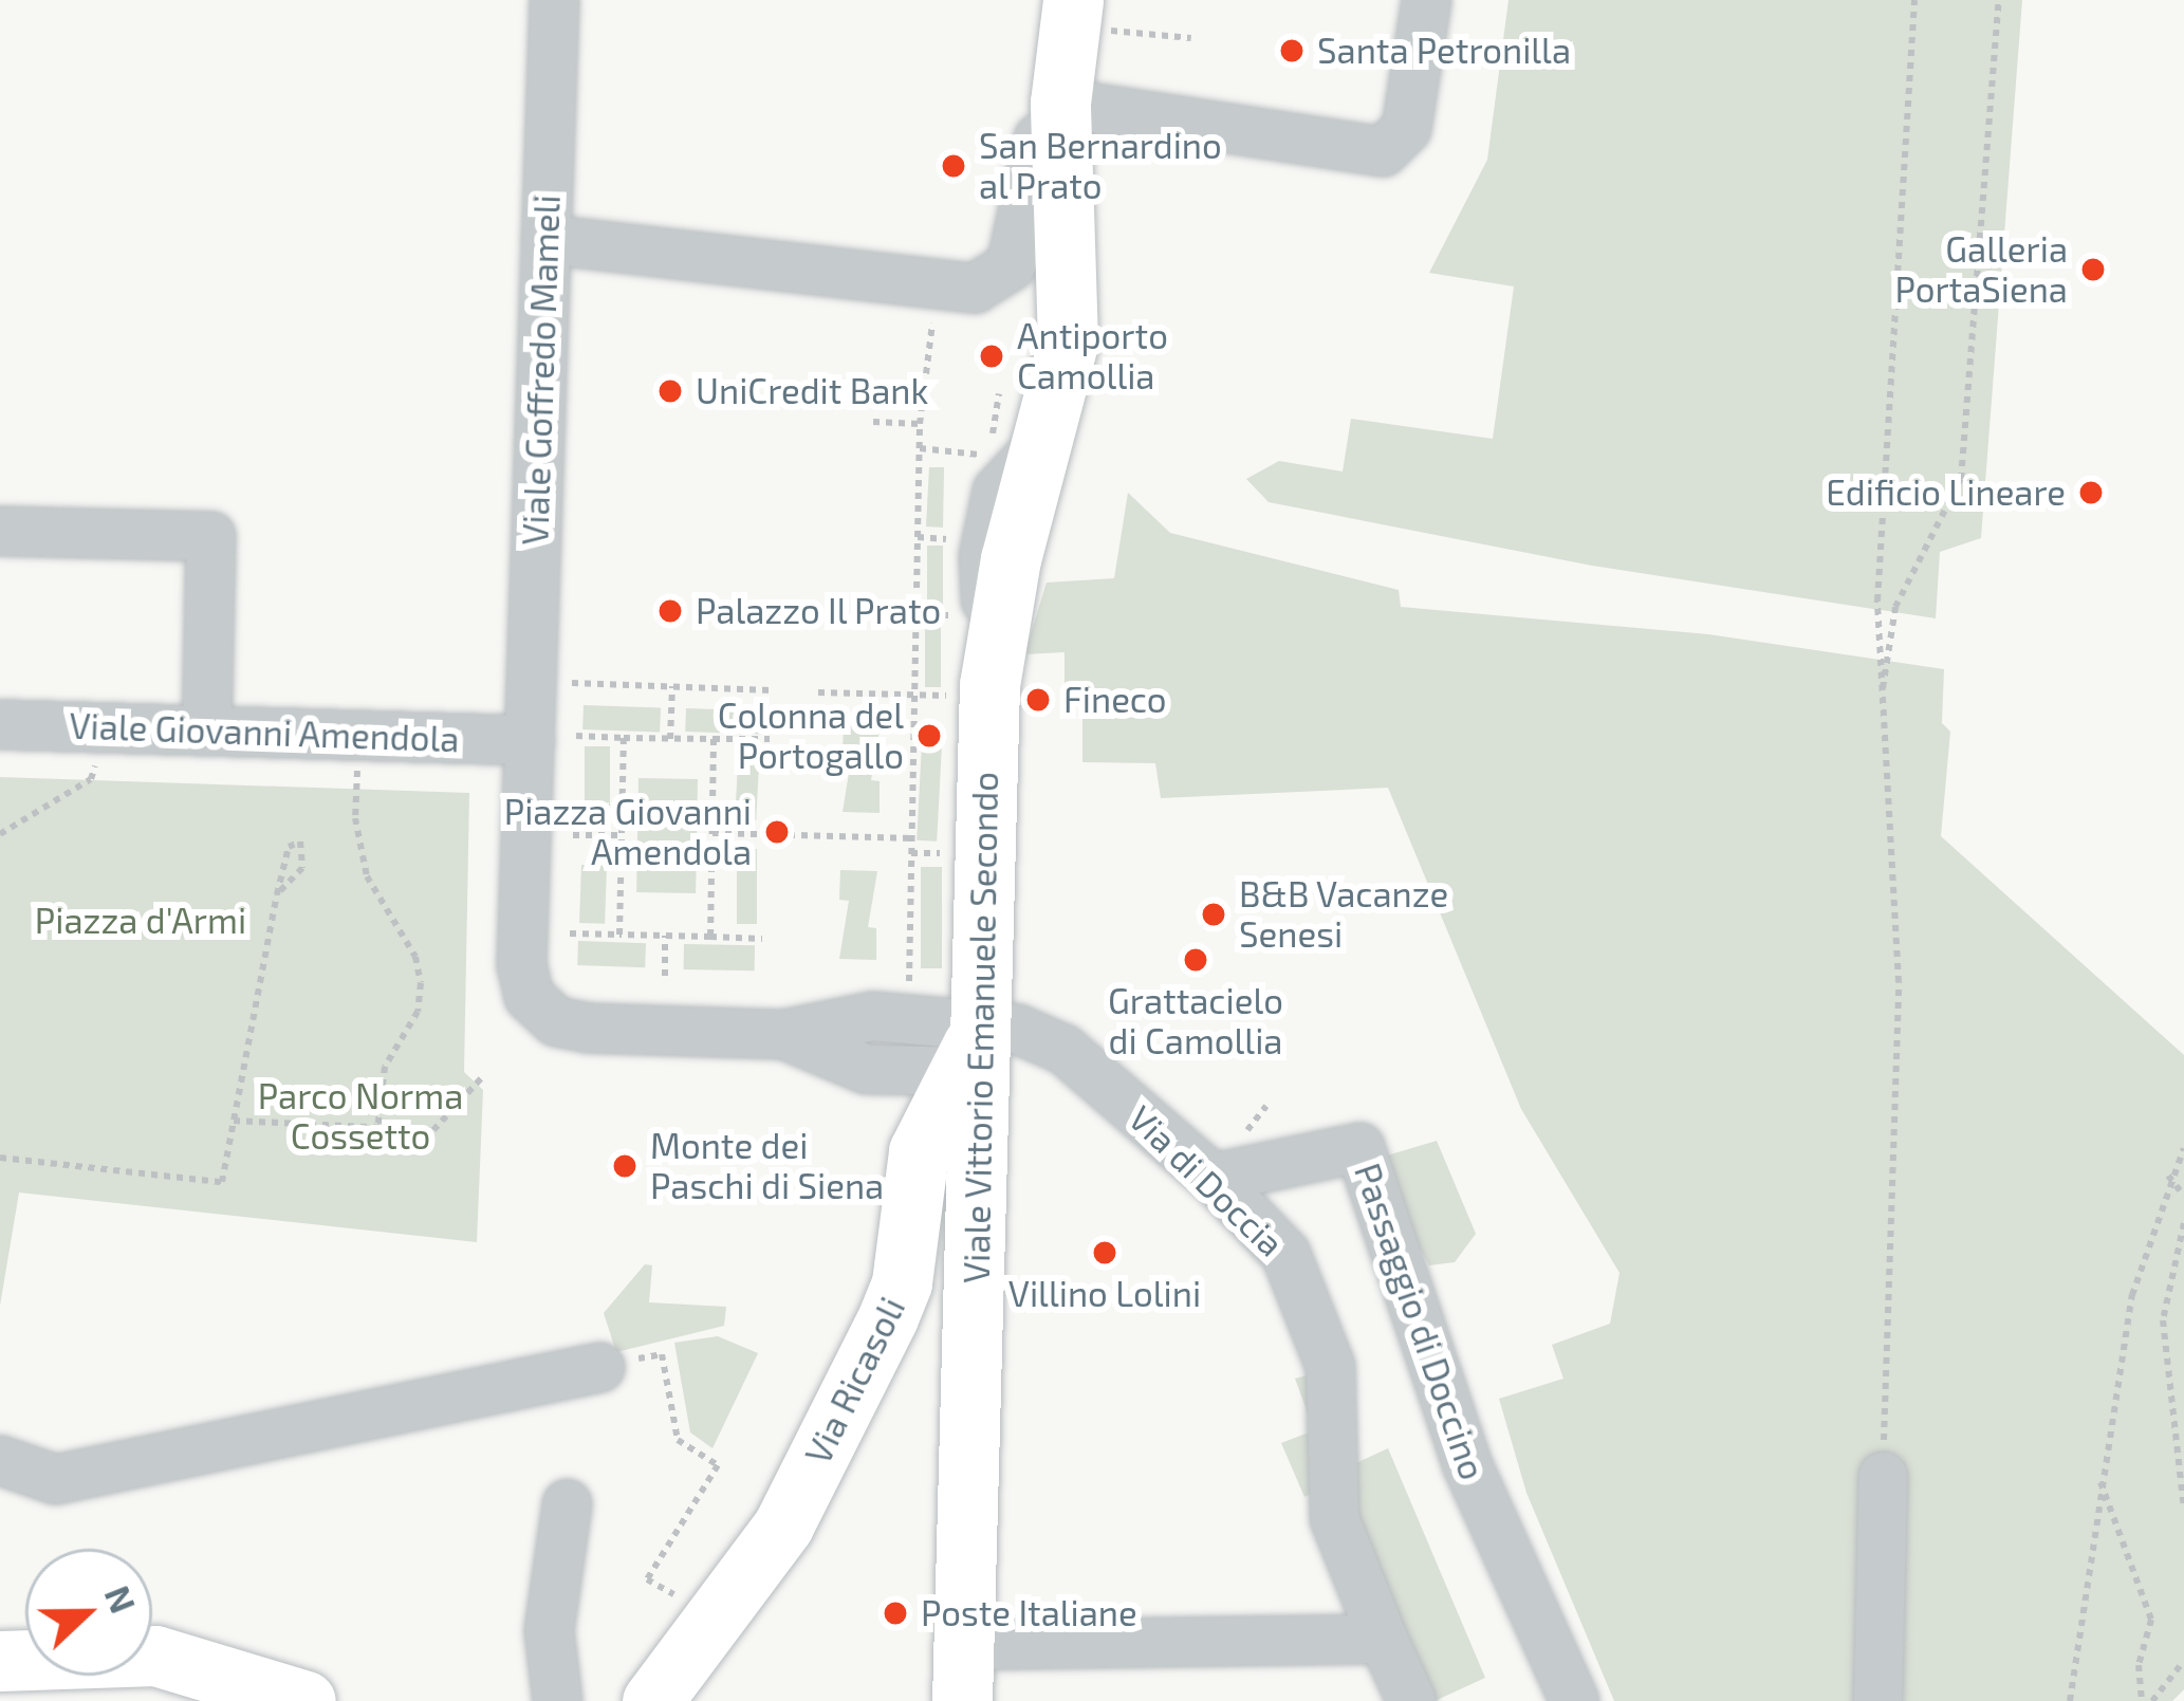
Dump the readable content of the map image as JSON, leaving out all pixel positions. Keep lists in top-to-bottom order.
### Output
{
  "streets": {
    "main road": ["Viale Vittorio Emanuele Secondo", "Via Ricasoli"],
    "street": [
      "Viale Goffredo Mameli",
      "Viale Giovanni Amendola",
      "Via di Doccia",
      "Passaggio di Doccino"
    ]
  },
  "crossings": [
    ["Viale Goffredo Mameli", "Viale Giovanni Amendola"],
    ["Viale Goffredo Mameli", "Via di Doccia"],
    ["Viale Giovanni Amendola", "Via di Doccia"],
    ["Viale Vittorio Emanuele Secondo", "Via di Doccia"],
    ["Viale Vittorio Emanuele Secondo", "Via Ricasoli"],
    ["Via di Doccia", "Passaggio di Doccino"],
    ["Via di Doccia", "Via Ricasoli"]
  ],
  "parks": ["Piazza d'Armi", "Parco Norma Cossetto"],
  "places": [
    "Santa Petronilla",
    "San Bernardino al Prato",
    "Galleria PortaSiena",
    "Antiporto Camollia",
    "UniCredit Bank",
    "Edificio Lineare",
    "Palazzo Il Prato",
    "Fineco",
    "Colonna del Portogallo",
    "Piazza Giovanni Amendola",
    "B&B Vacanze Senesi",
    "Grattacielo di Camollia",
    "Monte dei Paschi di Siena",
    "Villino Lolini",
    "Poste Italiane"
  ],
  "north": "right"
}
